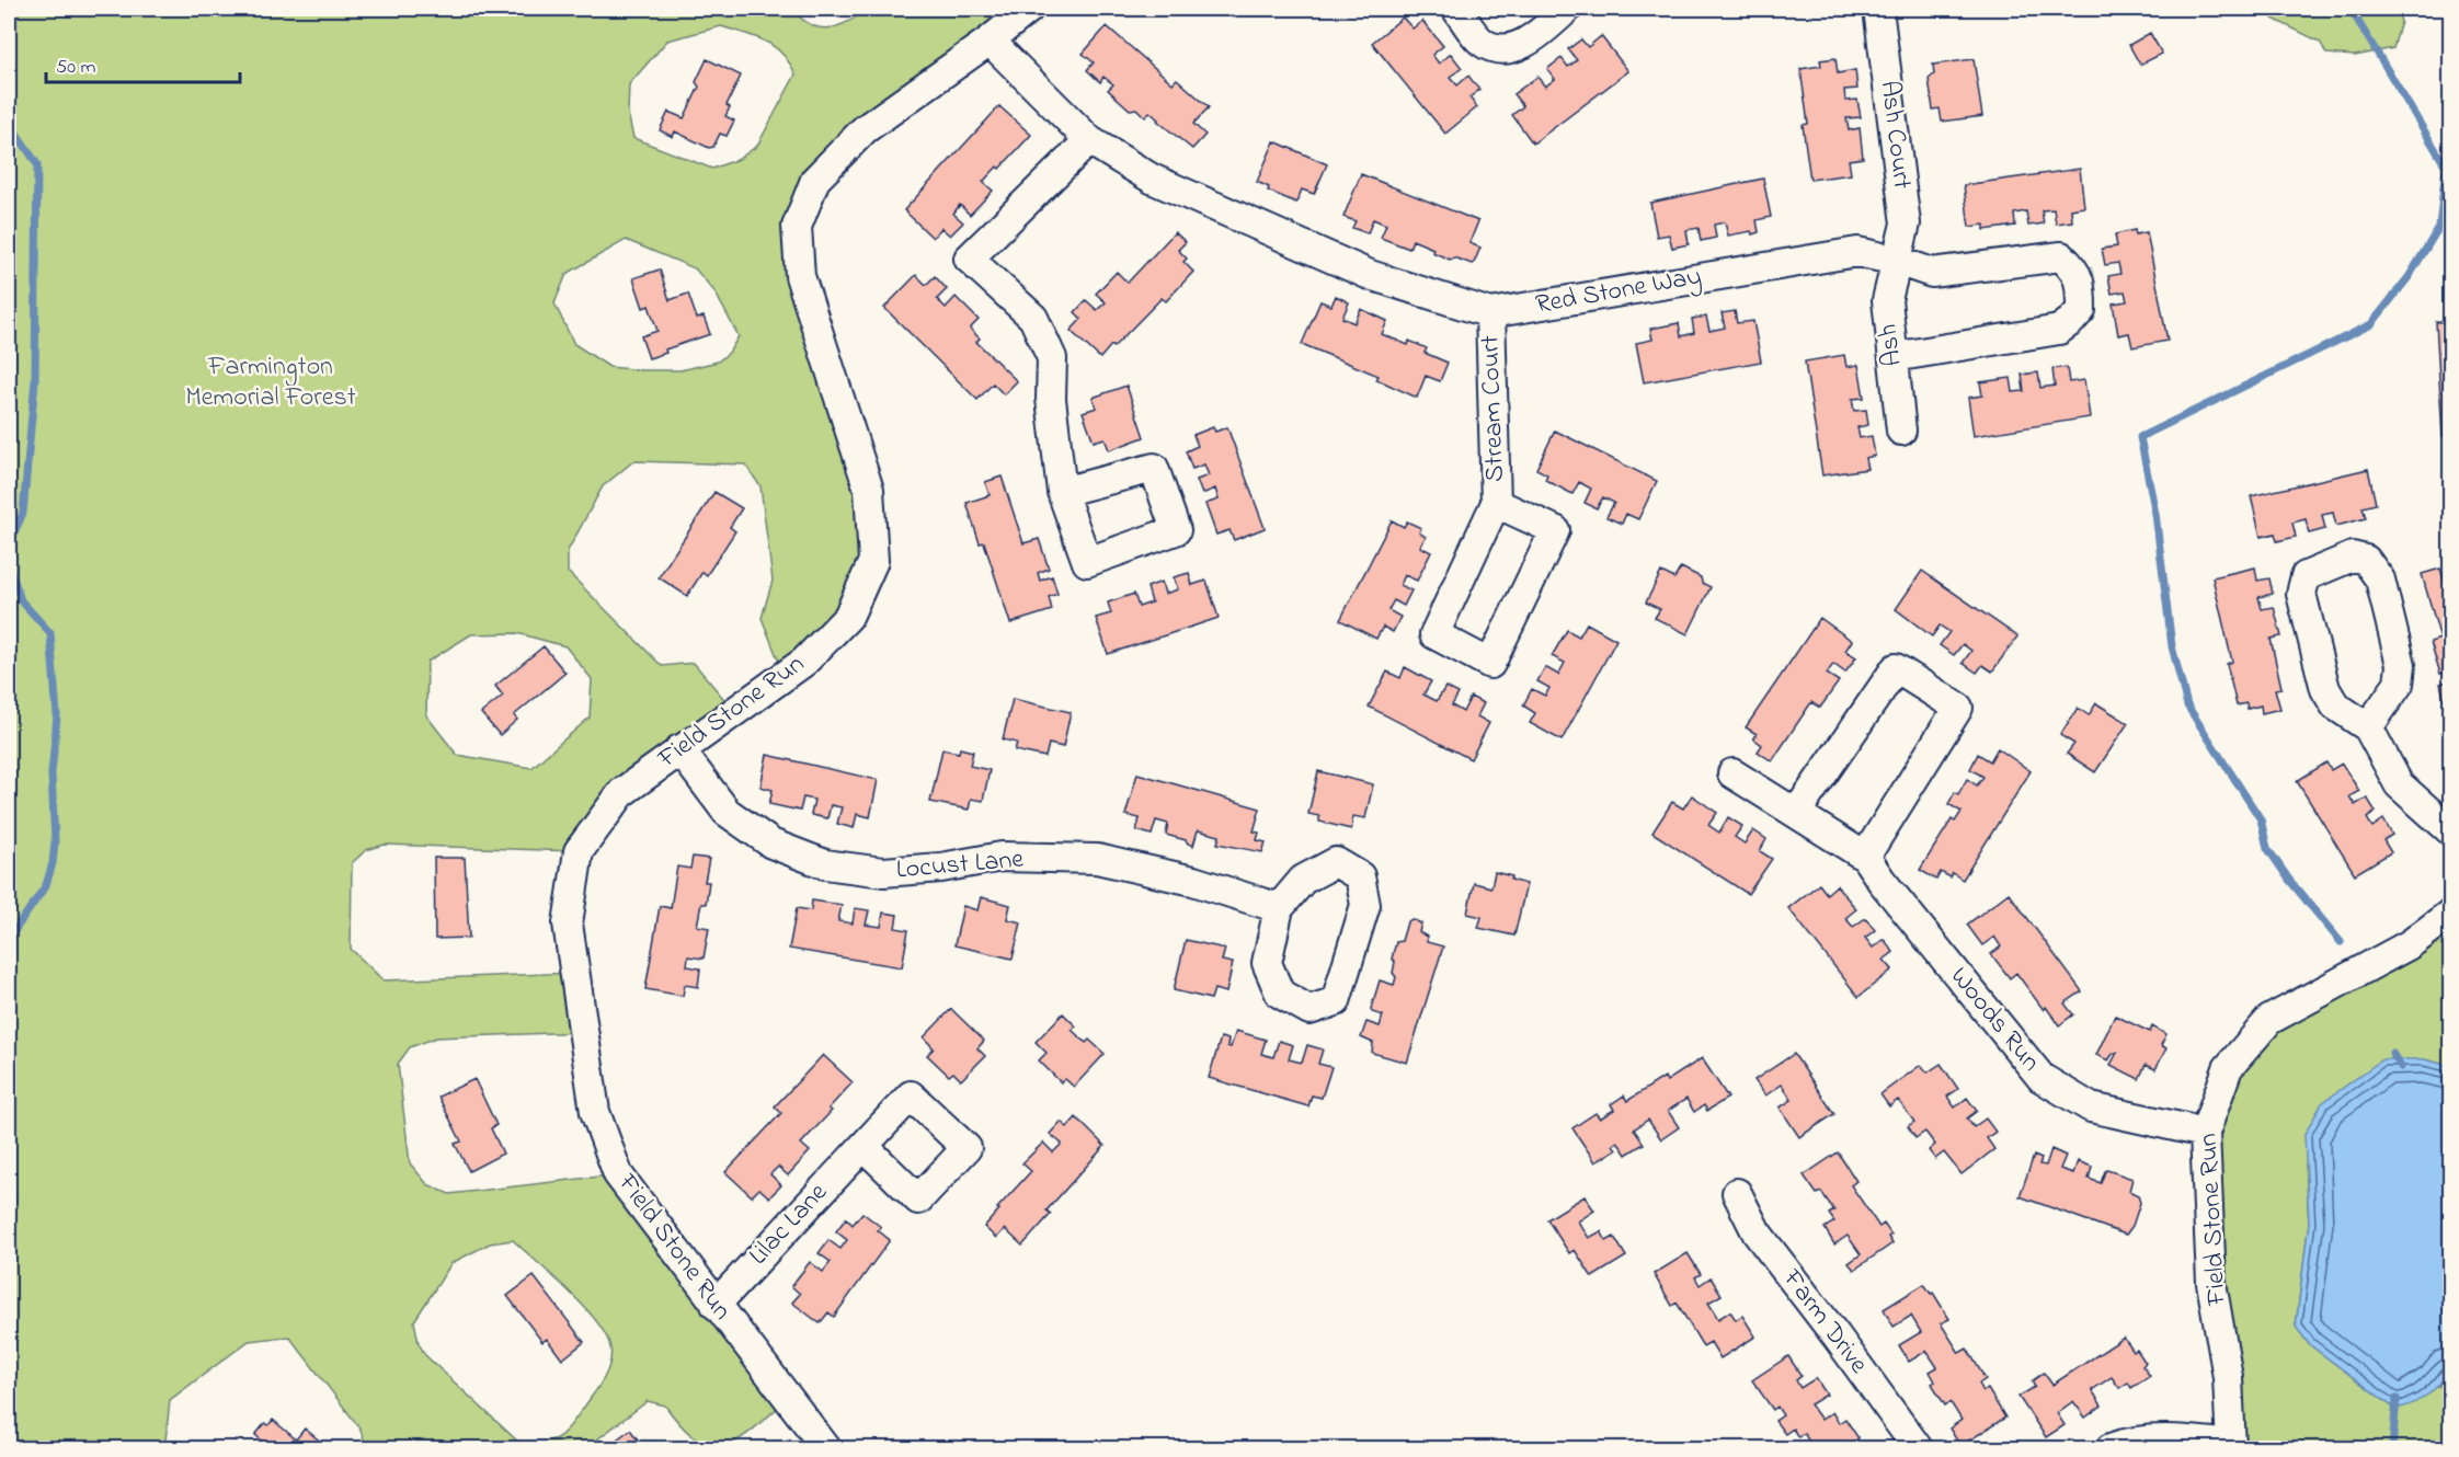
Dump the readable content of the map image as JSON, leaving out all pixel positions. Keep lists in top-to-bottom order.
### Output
{
  "streets": {
    "street": [
      "Ash Court",
      "Red Stone Way",
      "Ash",
      "Stream Court",
      "Field Stone Run",
      "Locust Lane",
      "Woods Run",
      "Lilac Lane",
      "Farm Drive"
    ]
  },
  "crossings": [
    ["Ash Court", "Red Stone Way"],
    ["Ash Court", "Ash"],
    ["Red Stone Way", "Ash"],
    ["Red Stone Way", "Stream Court"],
    ["Red Stone Way", "Field Stone Run"],
    ["Field Stone Run", "Locust Lane"],
    ["Field Stone Run", "Woods Run"],
    ["Field Stone Run", "Lilac Lane"]
  ],
  "parks": ["Farmington Memorial Forest"],
  "scale_bar": "50 m"
}
